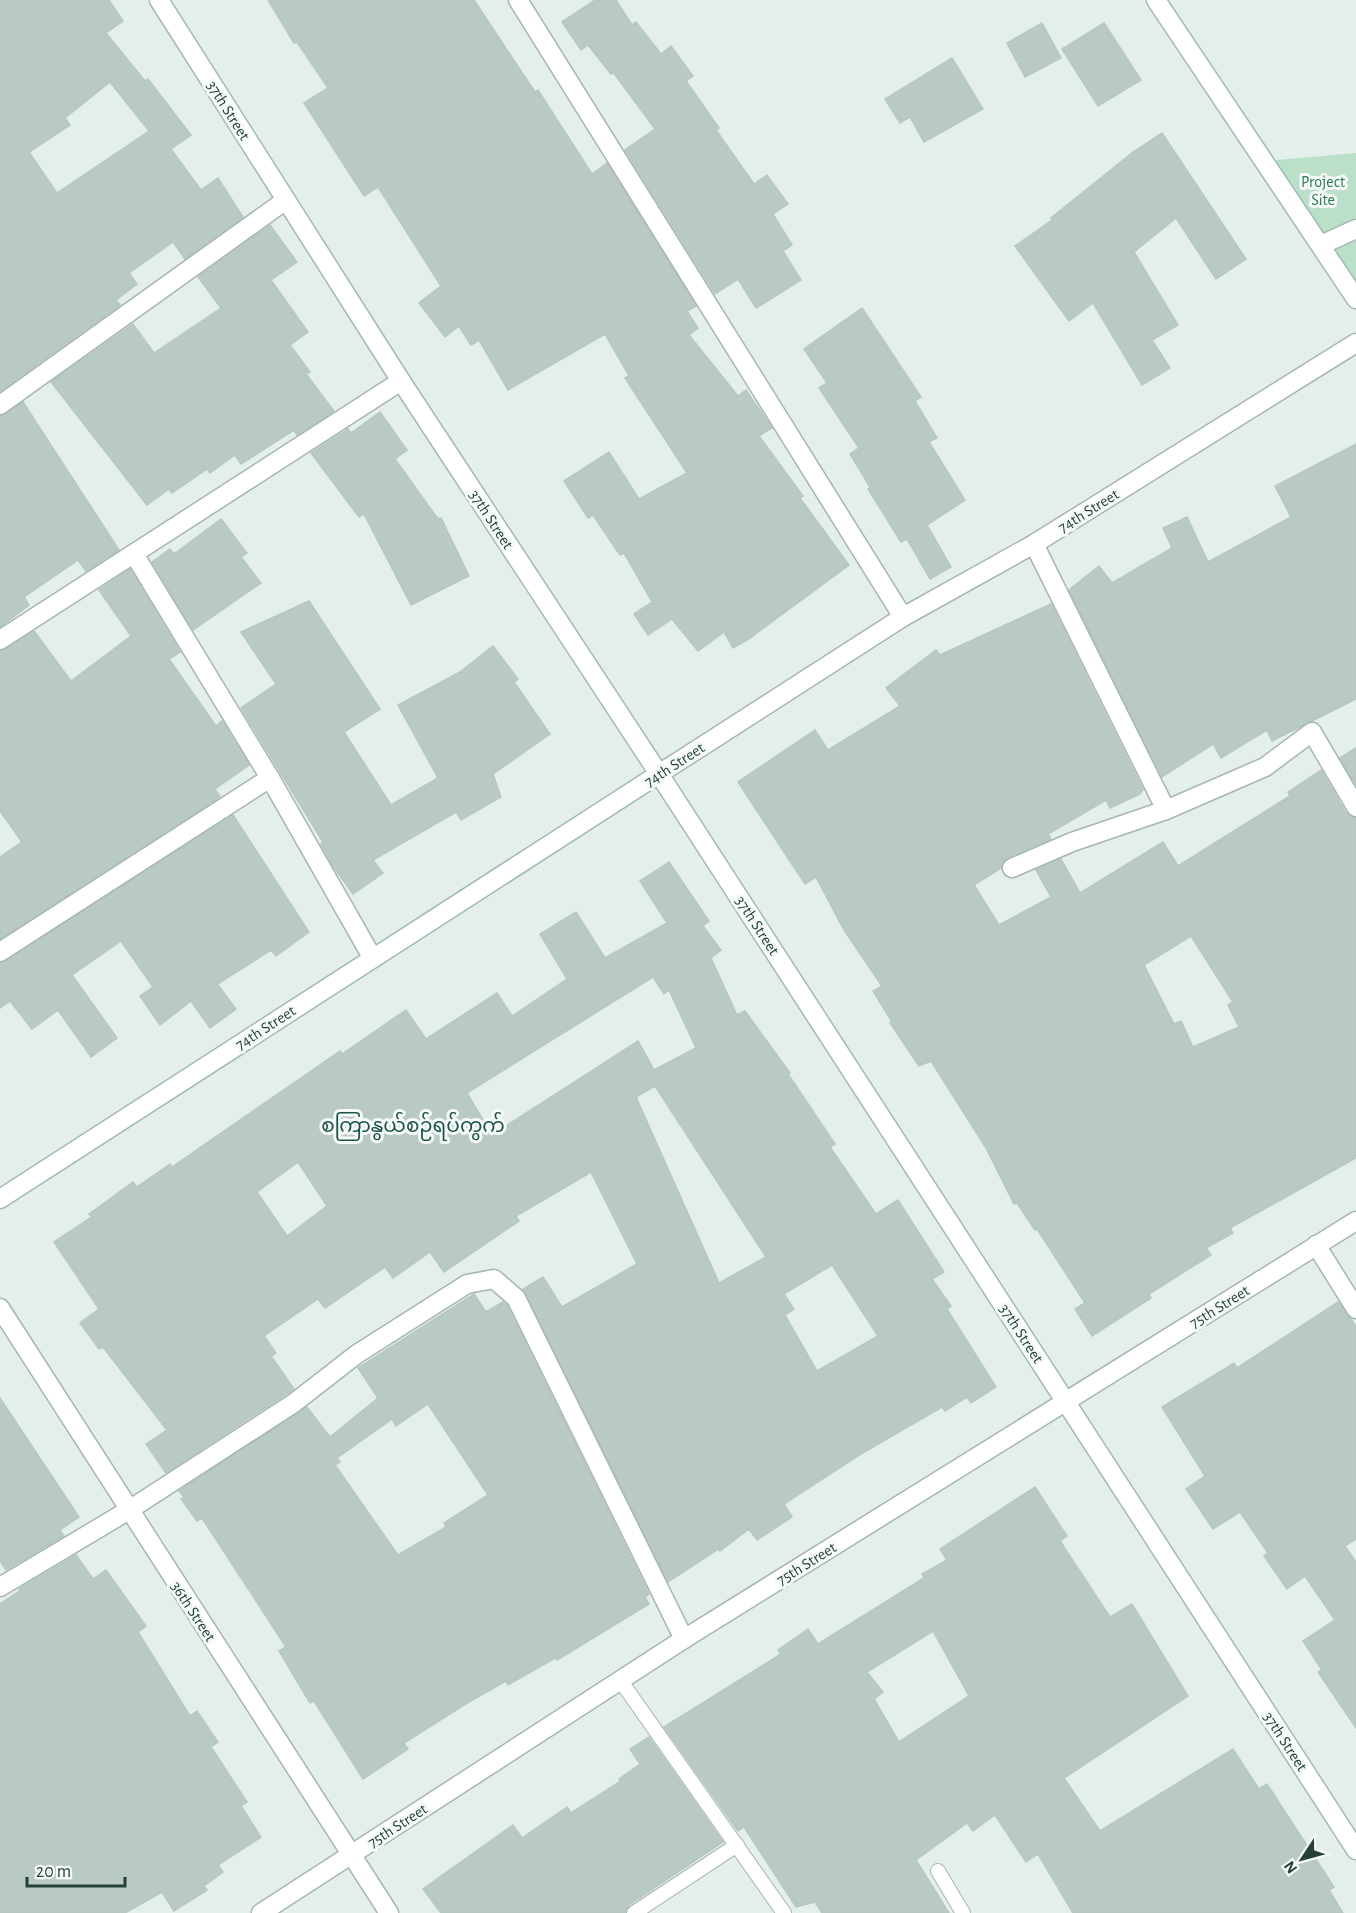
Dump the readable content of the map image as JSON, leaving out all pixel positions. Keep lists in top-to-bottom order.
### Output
{
  "streets": {
    "street": [
      "37th Street",
      "74th Street",
      "75th Street",
      "36th Street"
    ]
  },
  "crossings": [
    ["37th Street", "74th Street"],
    ["37th Street", "75th Street"],
    ["75th Street", "36th Street"]
  ],
  "districts": ["စကြာနွယ်စဉ်ရပ်ကွက်"],
  "parks": ["Project Site"],
  "scale_bar": "20 m",
  "north": "bottom left"
}
